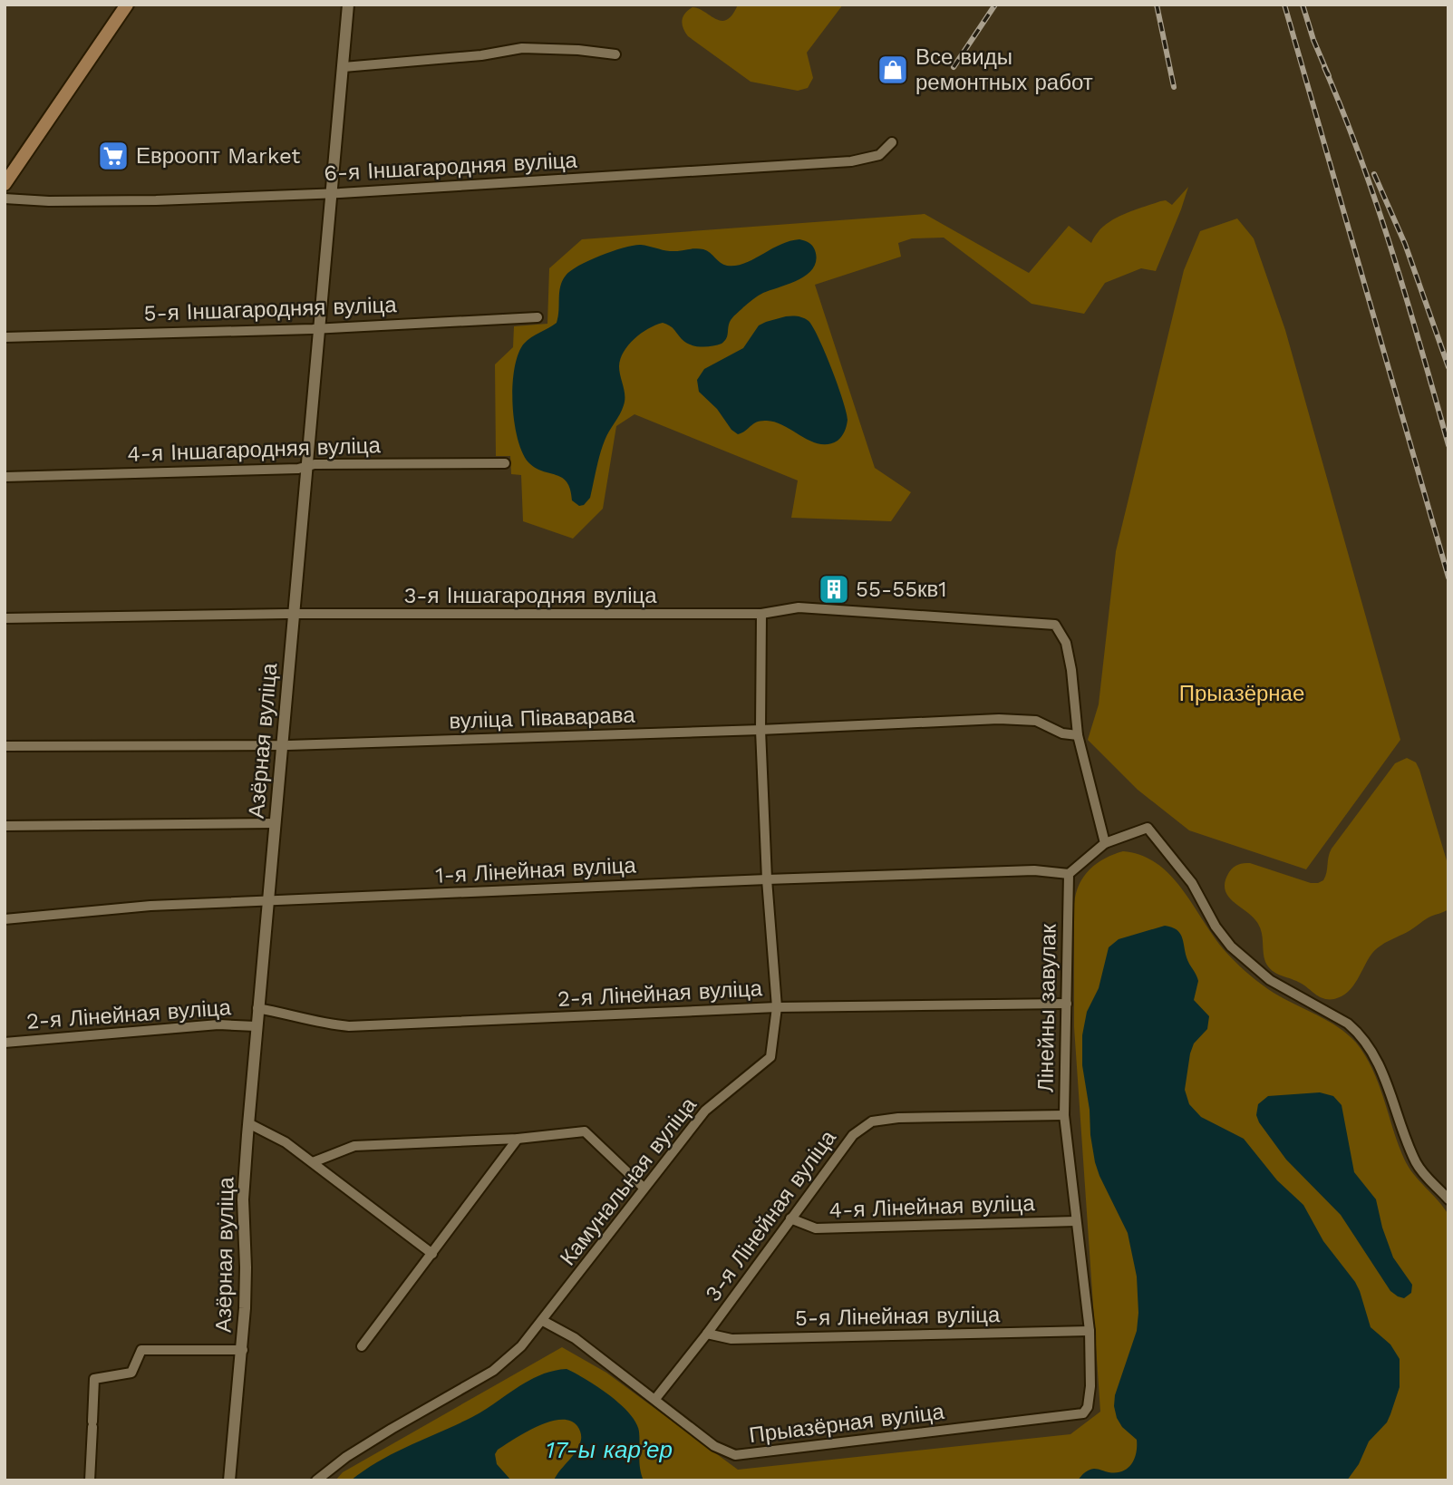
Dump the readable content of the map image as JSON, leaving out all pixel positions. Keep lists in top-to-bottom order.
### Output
{
  "streets": {
    "street": [
      "6-я Іншагародняя вуліца",
      "5-я Іншагародняя вуліца",
      "4-я Іншагародняя вуліца",
      "3-я Іншагародняя вуліца",
      "вуліца Піваварава",
      "Азёрная вуліца",
      "1-я Лінейная вуліца",
      "2-я Лінейная вуліца",
      "Лінейны завулак",
      "Камунальная вуліца",
      "4-я Лінейная вуліца",
      "3-я Лінейная вуліца",
      "5-я Лінейная вуліца",
      "Прыазёрная вуліца"
    ]
  },
  "crossings": [
    ["6-я Іншагародняя вуліца", "Азёрная вуліца"],
    ["5-я Іншагародняя вуліца", "Азёрная вуліца"],
    ["4-я Іншагародняя вуліца", "Азёрная вуліца"],
    ["3-я Іншагародняя вуліца", "вуліца Піваварава"],
    ["3-я Іншагародняя вуліца", "Азёрная вуліца"],
    ["3-я Іншагародняя вуліца", "Камунальная вуліца"],
    ["вуліца Піваварава", "Азёрная вуліца"],
    ["вуліца Піваварава", "Камунальная вуліца"],
    ["Азёрная вуліца", "1-я Лінейная вуліца"],
    ["Азёрная вуліца", "2-я Лінейная вуліца"],
    ["1-я Лінейная вуліца", "Лінейны завулак"],
    ["1-я Лінейная вуліца", "Камунальная вуліца"],
    ["2-я Лінейная вуліца", "Лінейны завулак"],
    ["2-я Лінейная вуліца", "Камунальная вуліца"],
    ["Лінейны завулак", "4-я Лінейная вуліца"],
    ["Лінейны завулак", "3-я Лінейная вуліца"],
    ["Лінейны завулак", "5-я Лінейная вуліца"],
    ["Лінейны завулак", "Прыазёрная вуліца"],
    ["Камунальная вуліца", "Прыазёрная вуліца"],
    ["4-я Лінейная вуліца", "3-я Лінейная вуліца"],
    ["3-я Лінейная вуліца", "5-я Лінейная вуліца"],
    ["3-я Лінейная вуліца", "Прыазёрная вуліца"]
  ],
  "water": ["17-ы кар’ер"],
  "parks": ["Прыазёрнае"],
  "places": {
    "shop": ["Все виды ремонтных работ"],
    "supermarket": ["Евроопт Market"],
    "building": ["55-55кв1"]
  }
}
